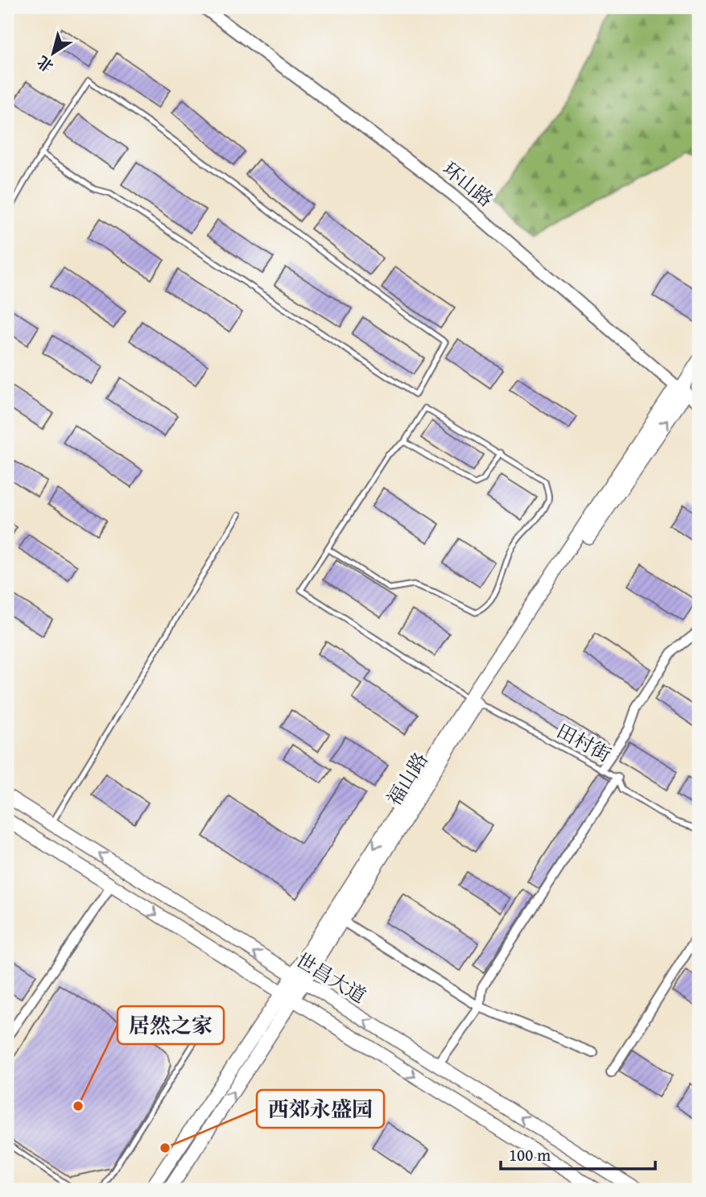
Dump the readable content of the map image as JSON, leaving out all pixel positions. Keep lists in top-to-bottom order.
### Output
{
  "streets": {
    "main road": ["环山路", "世昌大道"],
    "lane": ["田村街"]
  },
  "places": ["居然之家", "西郊永盛园"],
  "scale_bar": "100 m",
  "north": "bottom left"
}
